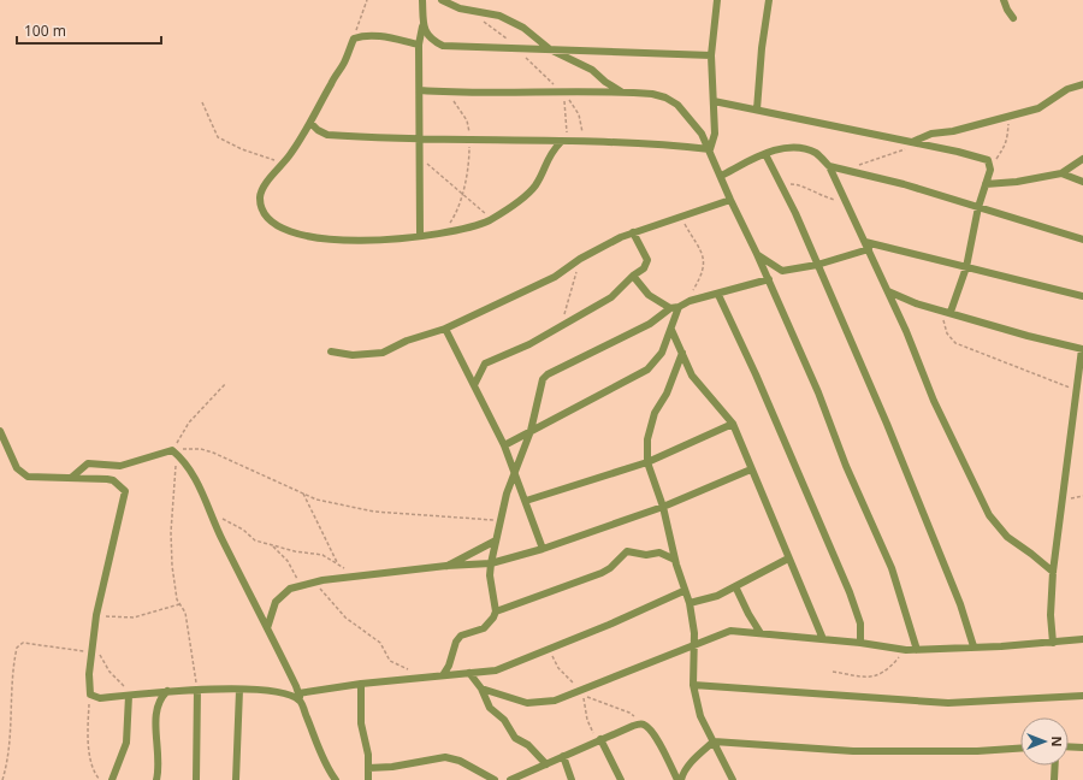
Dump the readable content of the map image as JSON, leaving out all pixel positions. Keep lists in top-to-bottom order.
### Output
{
  "scale_bar": "100 m",
  "north": "right"
}
